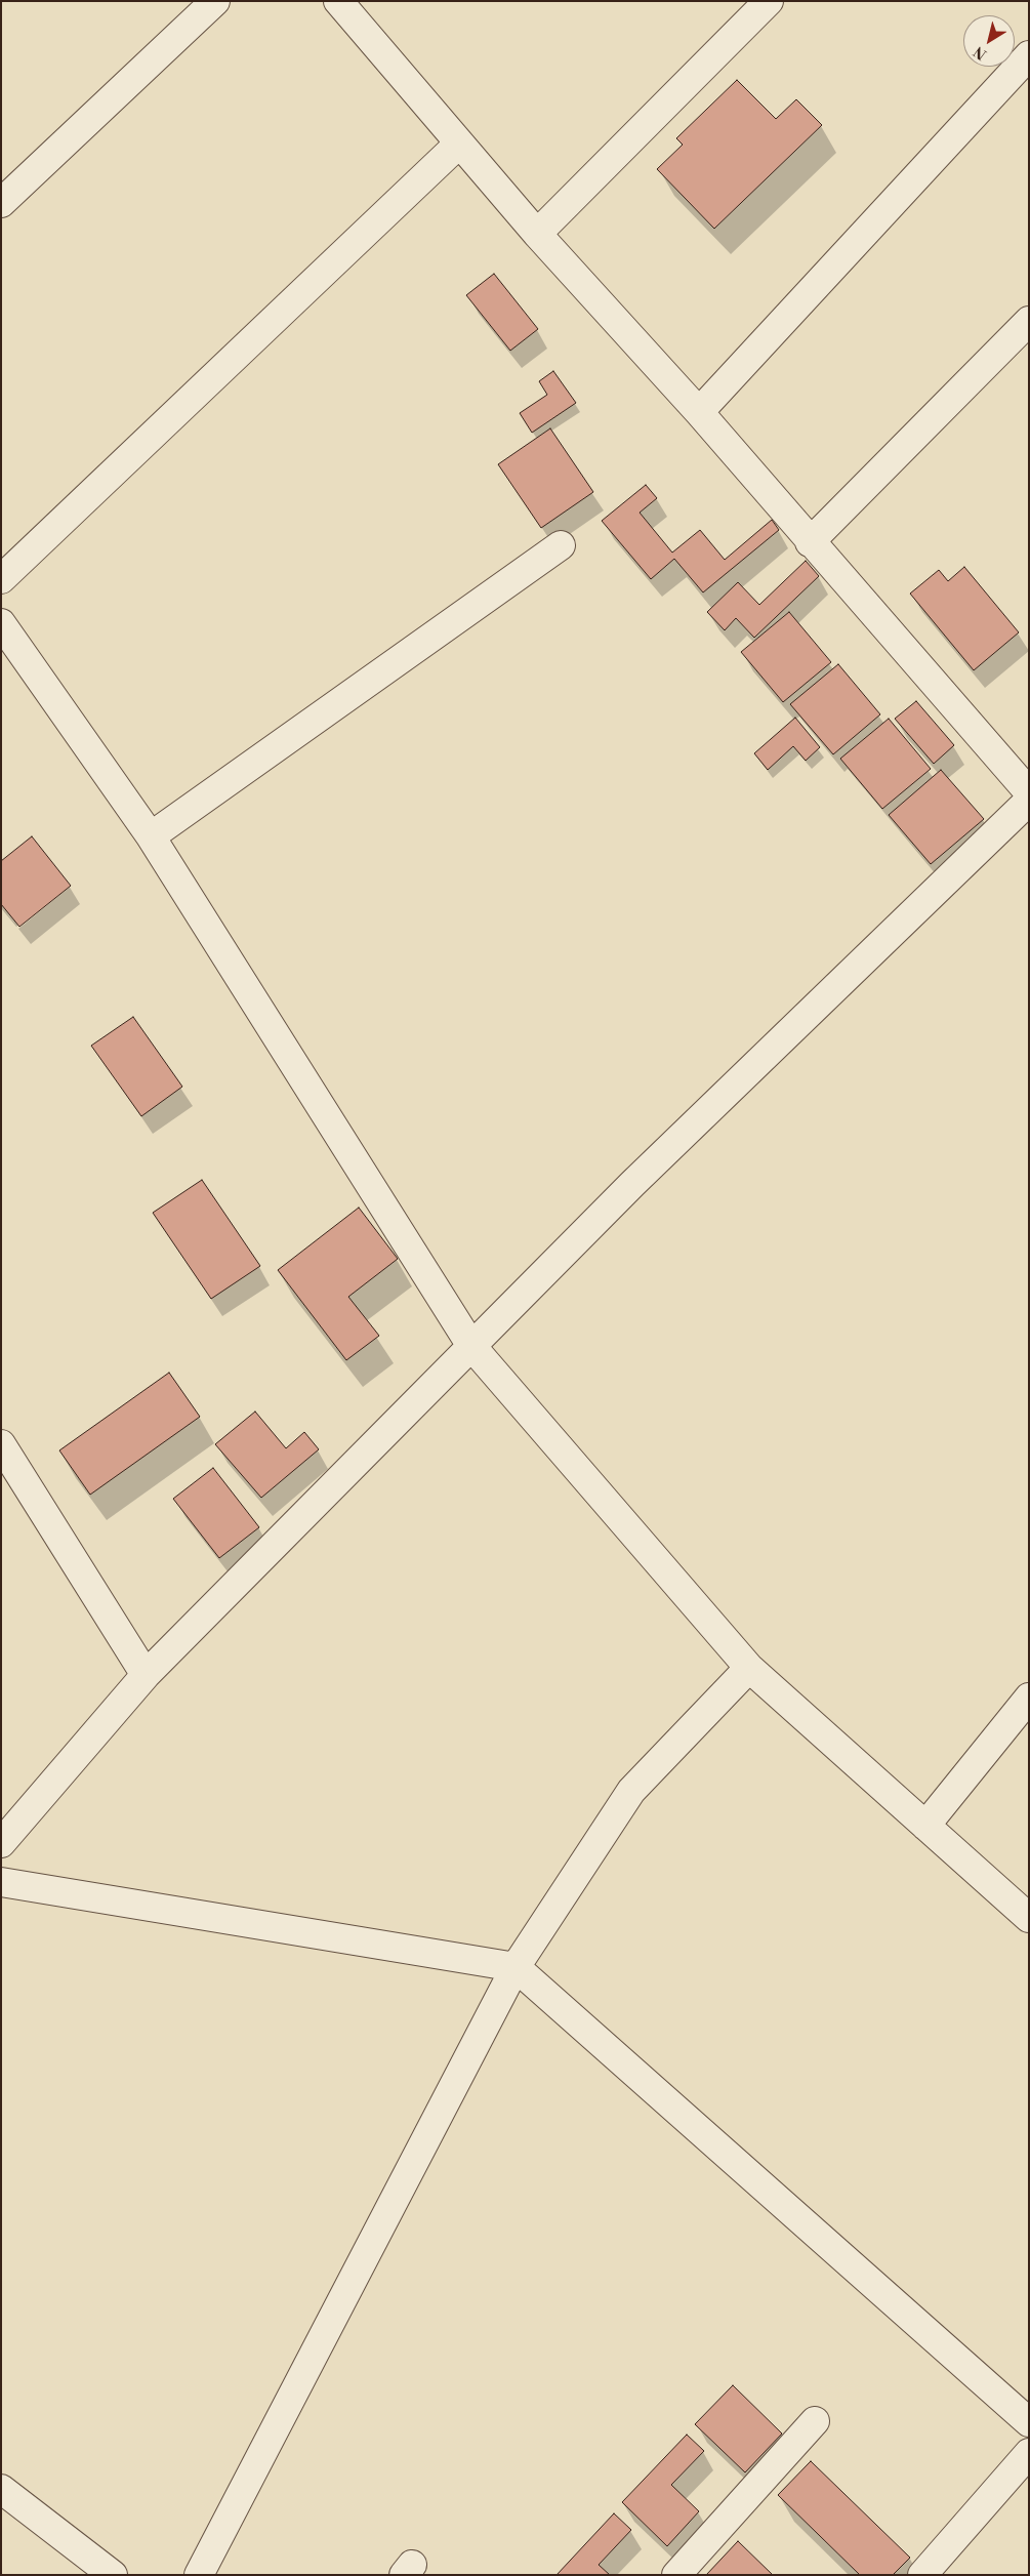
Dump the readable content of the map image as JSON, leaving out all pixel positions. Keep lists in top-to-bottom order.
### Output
{
  "north": "bottom left"
}
